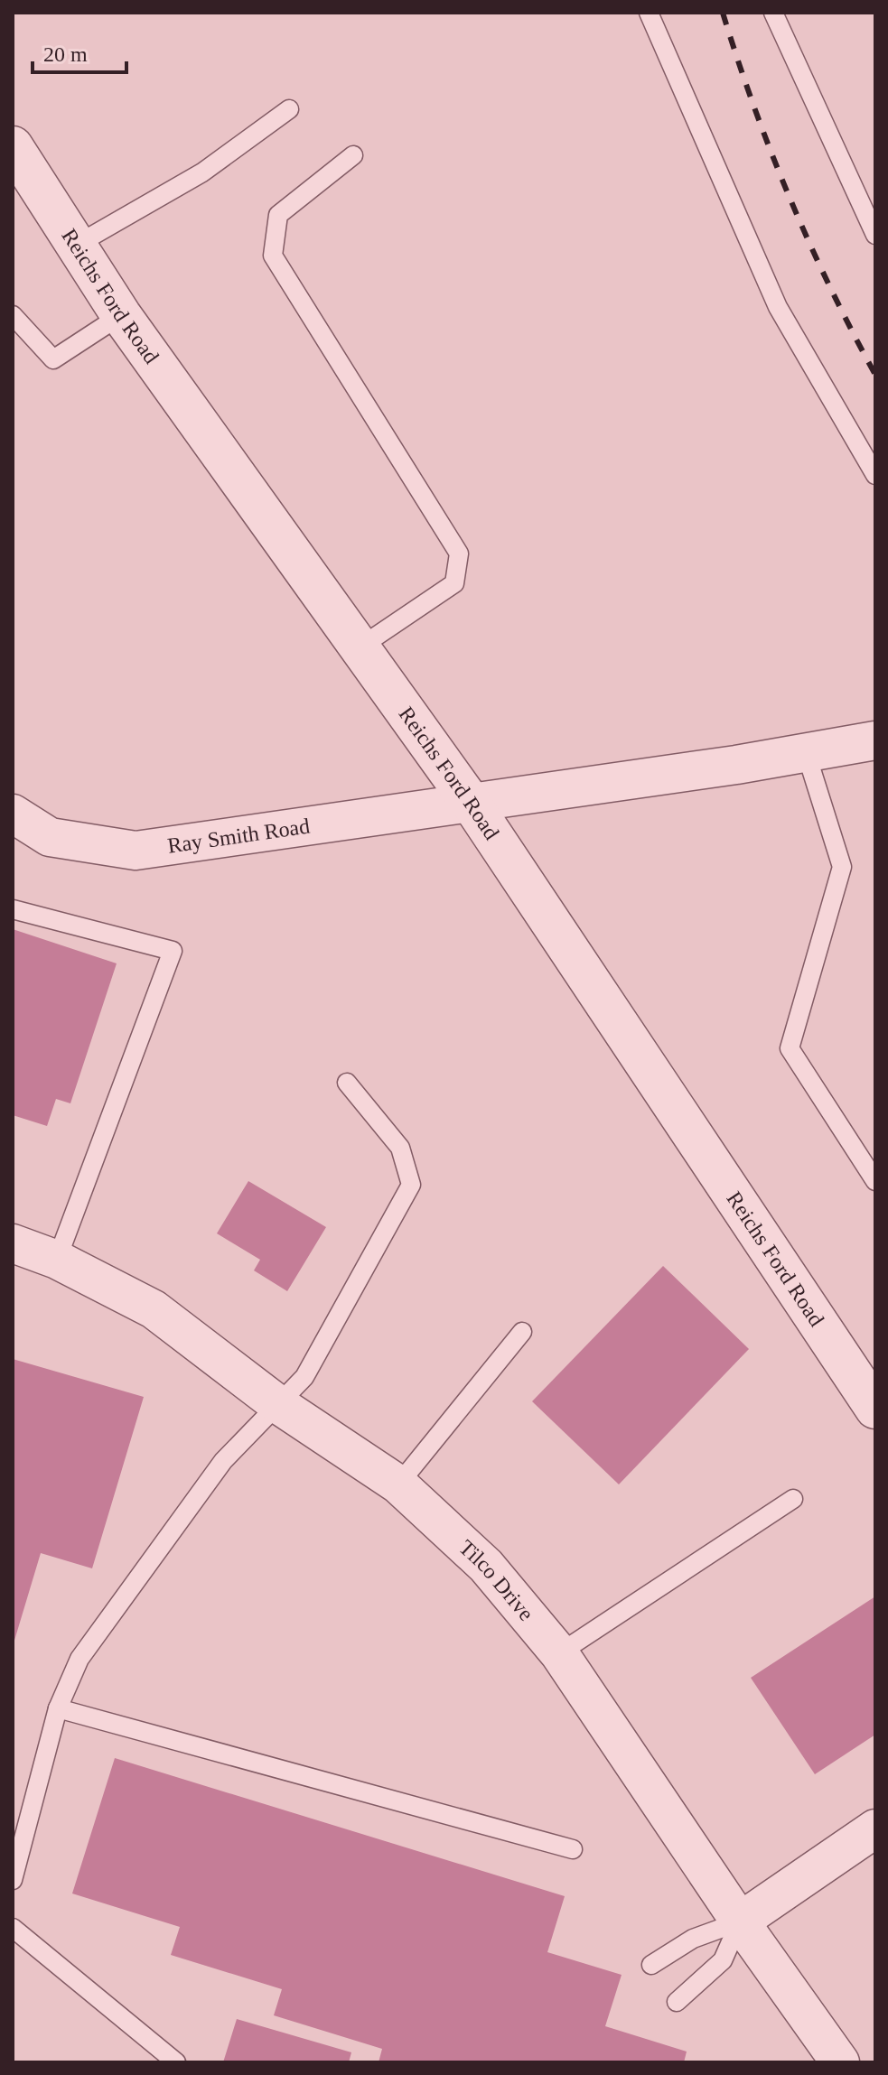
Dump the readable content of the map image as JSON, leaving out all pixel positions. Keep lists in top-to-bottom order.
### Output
{
  "streets": {
    "street": ["Reichs Ford Road", "Ray Smith Road", "Tilco Drive"]
  },
  "crossings": [
    ["Reichs Ford Road", "Ray Smith Road"]
  ],
  "scale_bar": "20 m"
}
